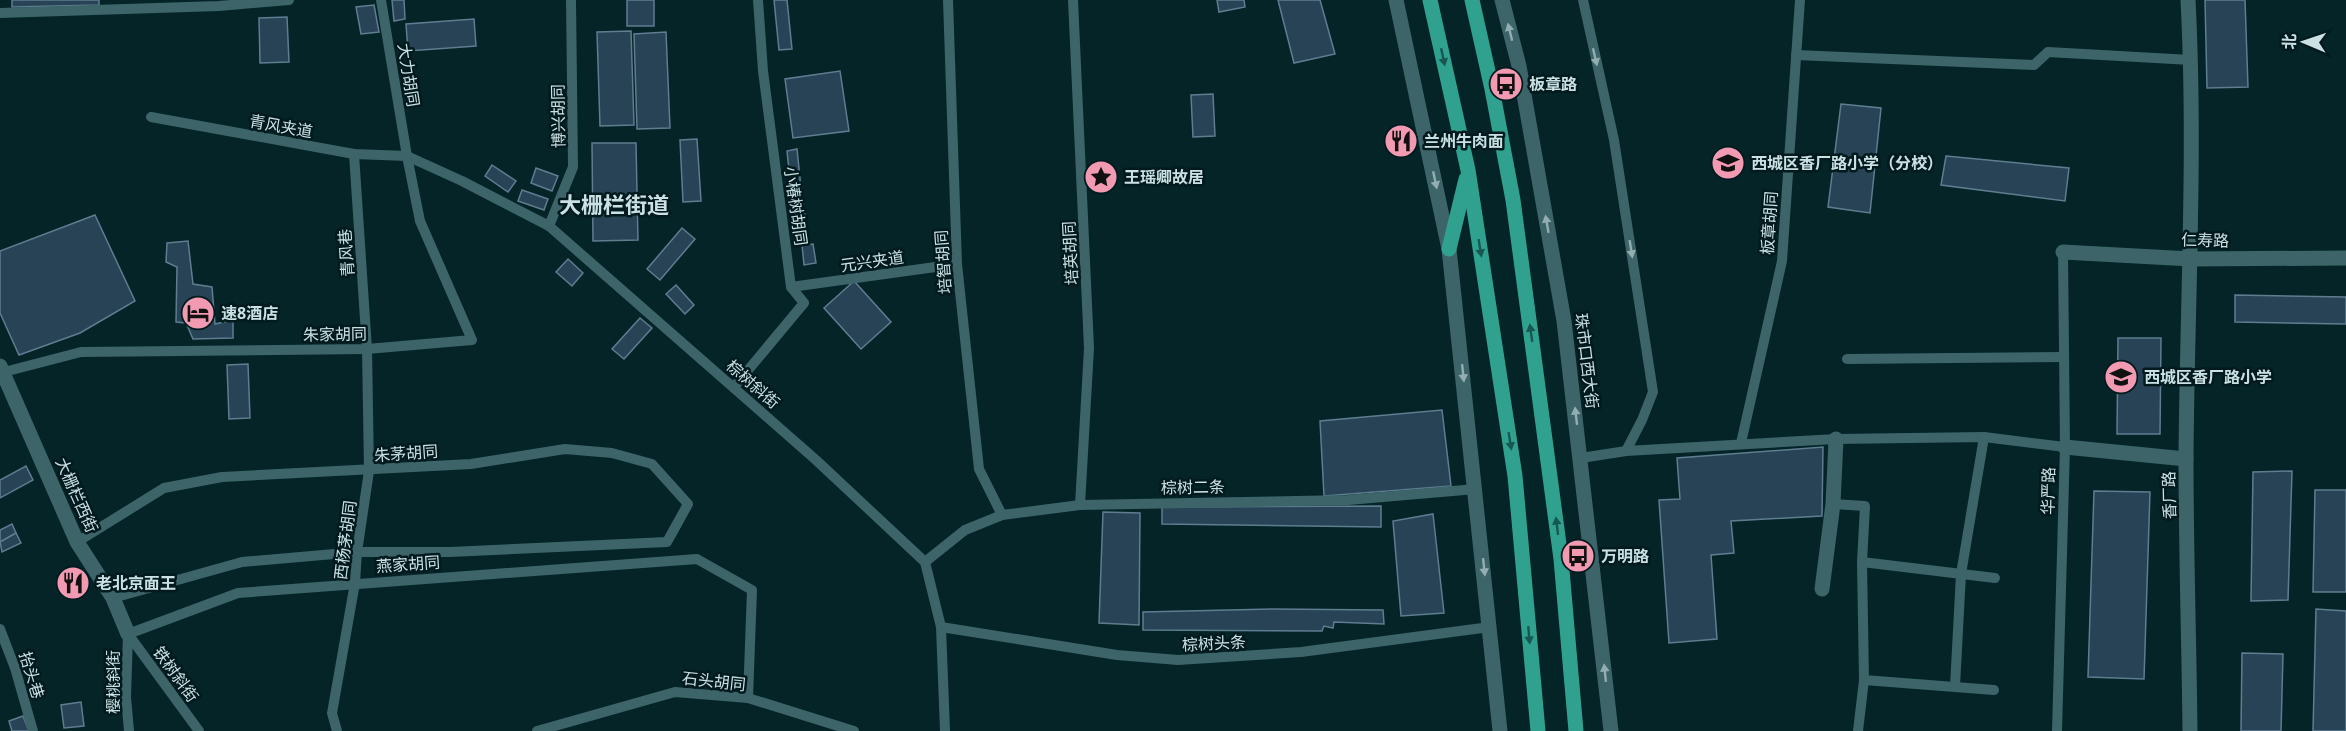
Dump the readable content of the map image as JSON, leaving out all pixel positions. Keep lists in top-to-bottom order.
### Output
{
  "streets": {
    "street": [
      "仁寿路",
      "珠市口西大街",
      "大栅栏西街",
      "香厂路"
    ],
    "lane": [
      "大力胡同",
      "博兴胡同",
      "青风夹道",
      "小椿树胡同",
      "板章胡同",
      "青风巷",
      "培英胡同",
      "元兴夹道",
      "培智胡同",
      "朱家胡同",
      "棕树斜街",
      "朱茅胡同",
      "棕树二条",
      "华严路",
      "西杨茅胡同",
      "燕家胡同",
      "棕树头条",
      "铁树斜街",
      "抬头巷",
      "石头胡同",
      "樱桃斜街"
    ]
  },
  "crossings": [
    ["大力胡同", "青风夹道"],
    ["大力胡同", "朱家胡同"],
    ["大力胡同", "棕树斜街"],
    ["博兴胡同", "棕树斜街"],
    ["青风夹道", "青风巷"],
    ["青风夹道", "朱家胡同"],
    ["青风夹道", "棕树斜街"],
    ["小椿树胡同", "元兴夹道"],
    ["小椿树胡同", "棕树斜街"],
    ["仁寿路", "华严路"],
    ["仁寿路", "香厂路"],
    ["青风巷", "朱家胡同"],
    ["青风巷", "西杨茅胡同"],
    ["培英胡同", "棕树二条"],
    ["元兴夹道", "培智胡同"],
    ["培智胡同", "棕树二条"],
    ["朱家胡同", "棕树斜街"],
    ["朱家胡同", "大栅栏西街"],
    ["朱家胡同", "西杨茅胡同"],
    ["棕树斜街", "棕树二条"],
    ["朱茅胡同", "大栅栏西街"],
    ["朱茅胡同", "西杨茅胡同"],
    ["大栅栏西街", "燕家胡同"],
    ["大栅栏西街", "铁树斜街"],
    ["大栅栏西街", "樱桃斜街"],
    ["西杨茅胡同", "燕家胡同"],
    ["燕家胡同", "铁树斜街"],
    ["燕家胡同", "石头胡同"],
    ["燕家胡同", "樱桃斜街"],
    ["铁树斜街", "樱桃斜街"]
  ],
  "districts": ["大栅栏街道"],
  "places": {
    "bus stop": ["板章路", "万明路"],
    "restaurant": ["兰州牛肉面", "老北京面王"],
    "school or university": ["西城区香厂路小学（分校）", "西城区香厂路小学"],
    "place": ["王瑶卿故居"],
    "hotel": ["速8酒店"]
  },
  "north": "left"
}
